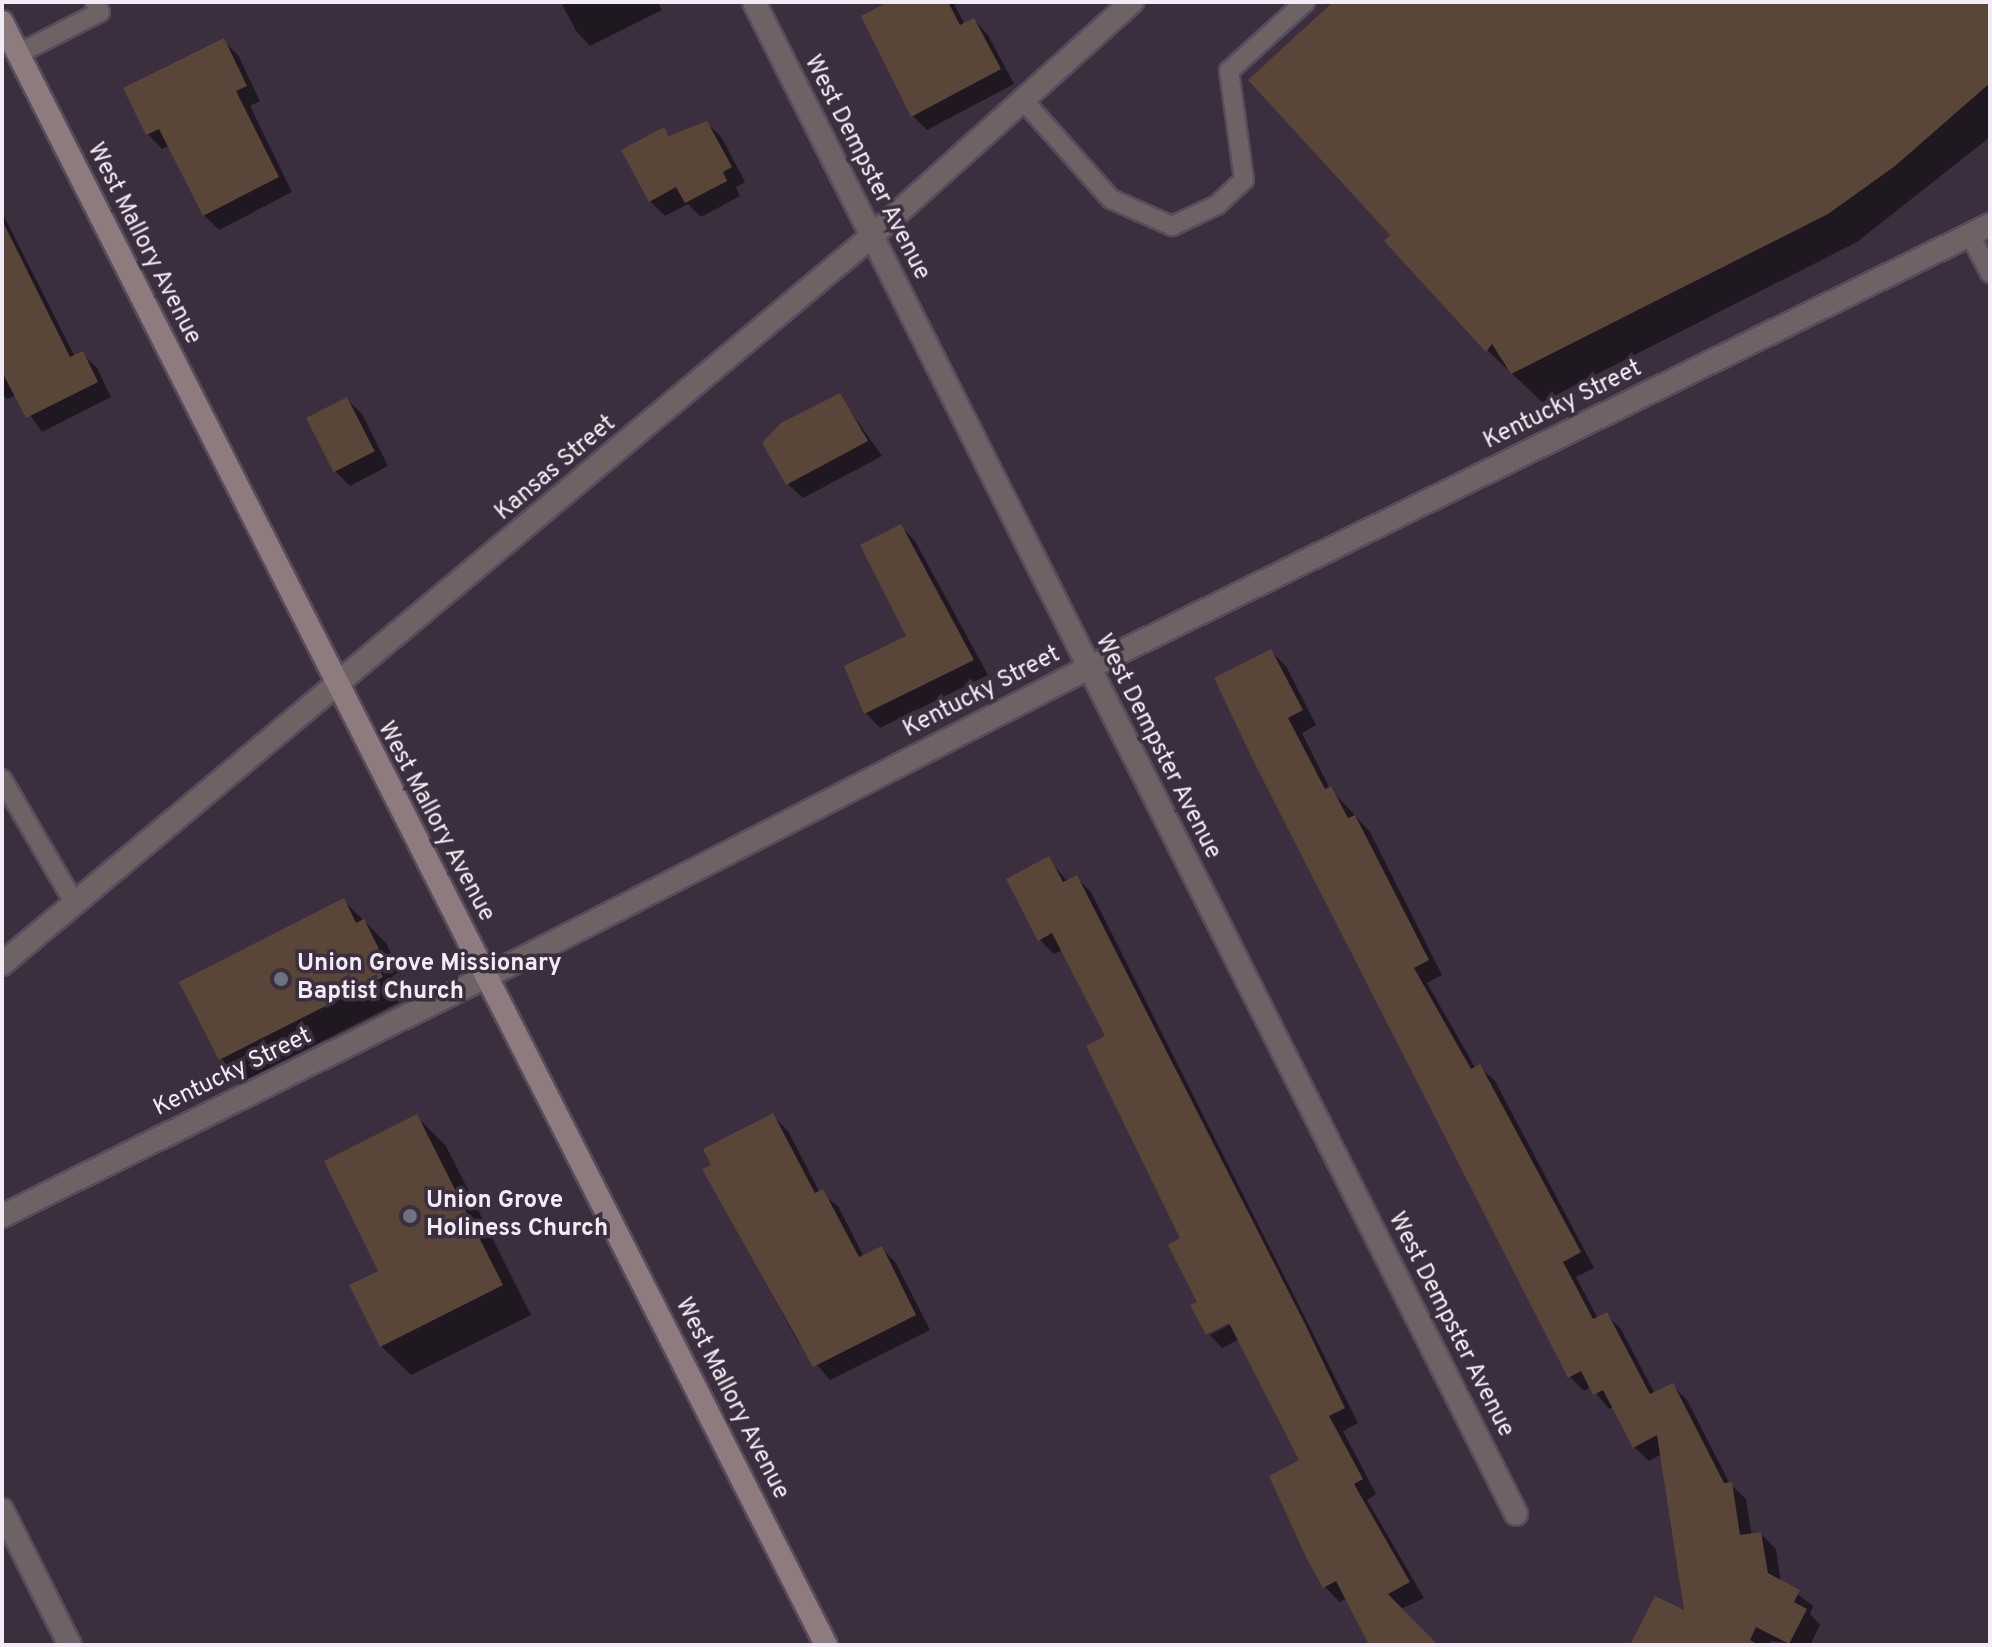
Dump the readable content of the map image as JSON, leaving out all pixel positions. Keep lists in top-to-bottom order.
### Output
{
  "streets": {
    "main road": ["West Mallory Avenue"],
    "street": ["West Dempster Avenue", "Kentucky Street", "Kansas Street"]
  },
  "crossings": [
    ["West Dempster Avenue", "Kentucky Street"],
    ["West Dempster Avenue", "Kansas Street"],
    ["West Mallory Avenue", "Kentucky Street"],
    ["West Mallory Avenue", "Kansas Street"]
  ],
  "places": ["Union Grove Missionary Baptist Church", "Union Grove Holiness Church"]
}
